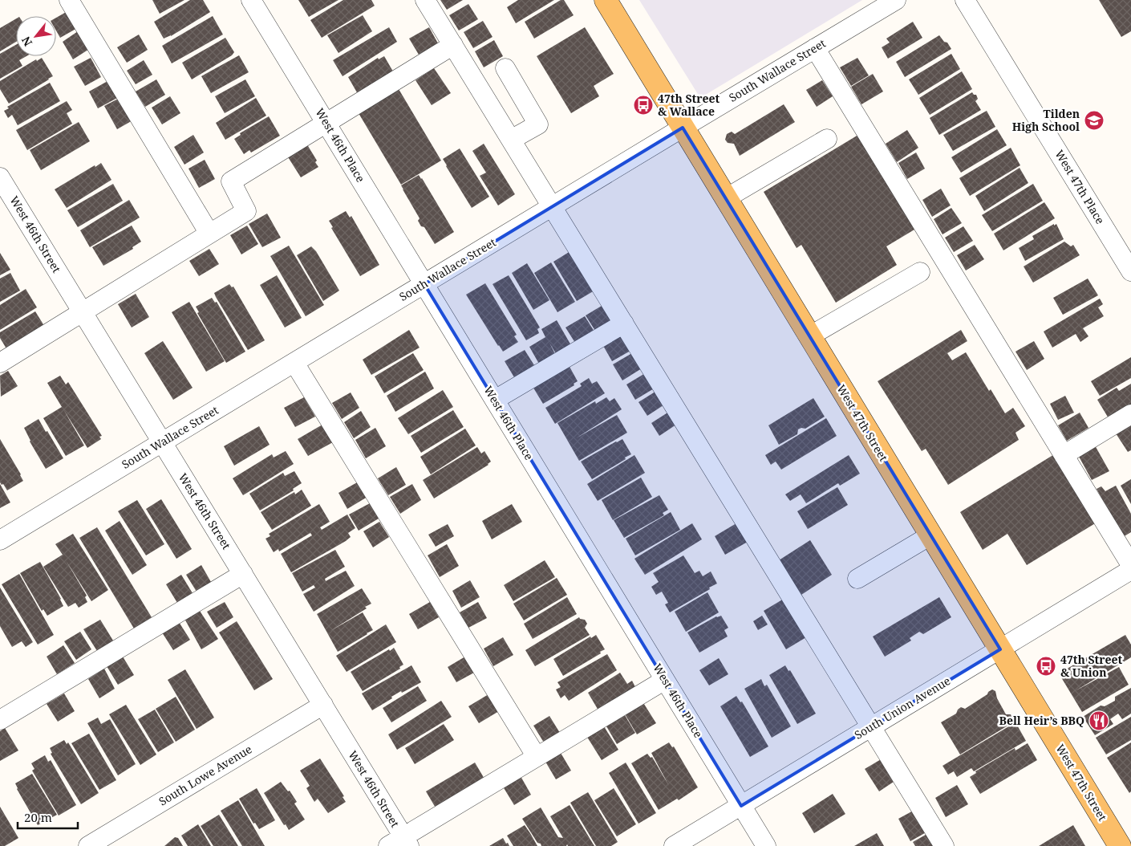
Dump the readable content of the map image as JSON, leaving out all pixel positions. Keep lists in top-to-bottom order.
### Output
{
  "streets": {
    "main road": ["West 47th Street"],
    "street": [
      "South Wallace Street",
      "West 46th Place",
      "West 47th Place",
      "West 46th Street",
      "South Union Avenue",
      "South Lowe Avenue"
    ]
  },
  "crossings": [
    ["South Wallace Street", "West 46th Place"],
    ["South Wallace Street", "West 46th Street"],
    ["South Wallace Street", "West 47th Street"],
    ["West 46th Place", "South Union Avenue"],
    ["West 46th Street", "South Lowe Avenue"],
    ["West 47th Street", "South Union Avenue"]
  ],
  "places": {
    "bus stop": ["47th Street & Wallace", "47th Street & Union"],
    "school or university": ["Tilden High School"],
    "restaurant": ["Bell Heir’s BBQ"]
  },
  "scale_bar": "20 m",
  "north": "bottom left"
}
